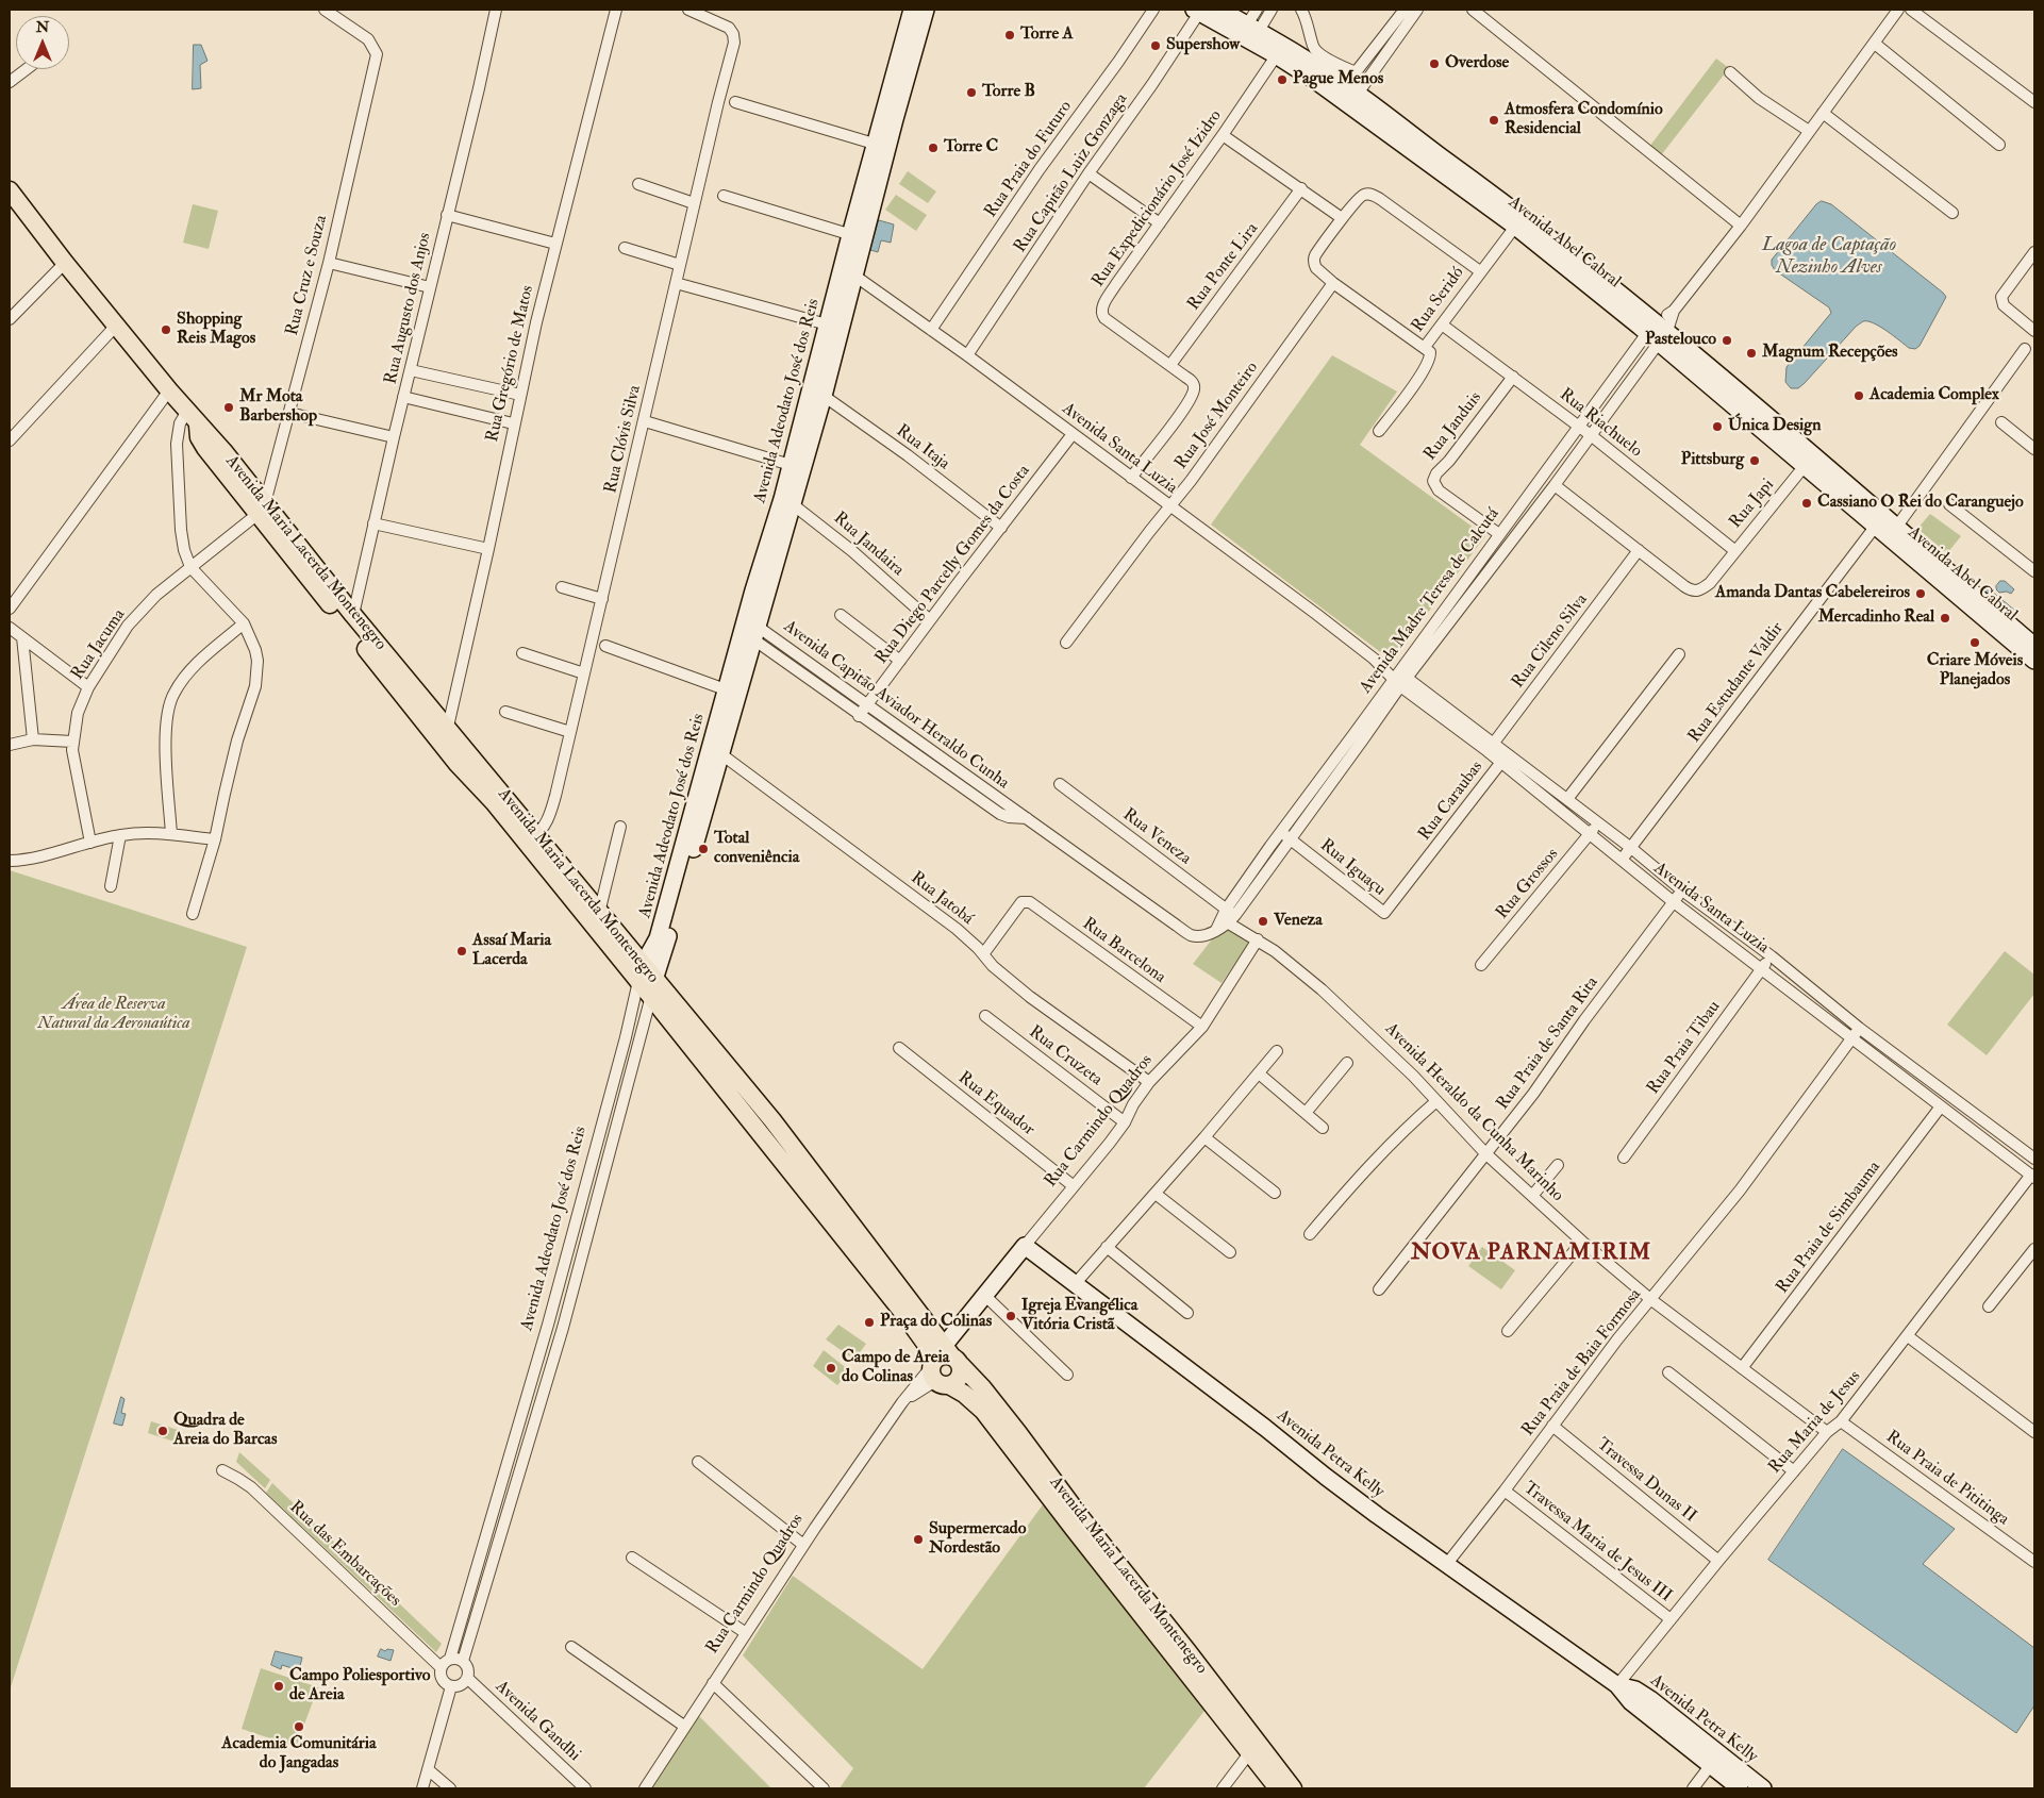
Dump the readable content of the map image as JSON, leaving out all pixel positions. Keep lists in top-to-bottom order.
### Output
{
  "streets": {
    "main road": [
      "Avenida Abel Cabral",
      "Avenida Adeodato José dos Reis",
      "Avenida Maria Lacerda Montenegro",
      "Rua Carmindo Quadros",
      "Avenida Petra Kelly"
    ],
    "street": [
      "Rua Praia do Futuro",
      "Rua Capitão Luiz Gonzaga",
      "Rua Expedicionário José Izidro",
      "Rua Ponte Lira",
      "Rua Cruz e Souza",
      "Rua Seridó",
      "Rua Augusto dos Anjos",
      "Rua Gregório de Matos",
      "Rua José Monteiro",
      "Rua Riachuelo",
      "Rua Janduis",
      "Rua Clóvis Silva",
      "Rua Itaja",
      "Avenida Santa Luzia",
      "Rua Japi",
      "Rua Jandaira",
      "Rua Diego Parcelly Gomes da Costa",
      "Avenida Madre Teresa de Calcutá",
      "Rua Cileno Silva",
      "Rua Jacuma",
      "Rua Estudante Valdir",
      "Avenida Capitão Aviador Heraldo Cunha",
      "Rua Caraubas",
      "Rua Veneza",
      "Rua Iguaçu",
      "Rua Grossos",
      "Rua Jatobá",
      "Rua Barcelona",
      "Rua Praia de Santa Rita",
      "Rua Praia Tibau",
      "Rua Cruzeta",
      "Rua Equador",
      "Avenida Heraldo da Cunha Marinho",
      "Rua Praia de Simbauma",
      "Rua Praia de Baia Formosa",
      "Rua Maria de Jesus",
      "Rua Praia de Pititinga",
      "Travessa Dunas II",
      "Travessa Maria de Jesus III",
      "Rua das Embarcações",
      "Avenida Gandhi"
    ]
  },
  "crossings": [
    ["Rua Praia do Futuro", "Avenida Santa Luzia"],
    ["Rua Capitão Luiz Gonzaga", "Avenida Abel Cabral"],
    ["Rua Capitão Luiz Gonzaga", "Avenida Santa Luzia"],
    ["Rua Expedicionário José Izidro", "Avenida Abel Cabral"],
    ["Rua Expedicionário José Izidro", "Rua Ponte Lira"],
    ["Rua Expedicionário José Izidro", "Avenida Santa Luzia"],
    ["Avenida Abel Cabral", "Rua Seridó"],
    ["Avenida Abel Cabral", "Rua Japi"],
    ["Avenida Abel Cabral", "Avenida Madre Teresa de Calcutá"],
    ["Avenida Abel Cabral", "Rua Estudante Valdir"],
    ["Rua Cruz e Souza", "Avenida Maria Lacerda Montenegro"],
    ["Rua Cruz e Souza", "Rua Jacuma"],
    ["Rua Seridó", "Rua Riachuelo"],
    ["Rua Augusto dos Anjos", "Avenida Maria Lacerda Montenegro"],
    ["Rua Gregório de Matos", "Avenida Maria Lacerda Montenegro"],
    ["Avenida Adeodato José dos Reis", "Rua Itaja"],
    ["Avenida Adeodato José dos Reis", "Avenida Santa Luzia"],
    ["Avenida Adeodato José dos Reis", "Rua Jandaira"],
    ["Avenida Adeodato José dos Reis", "Avenida Maria Lacerda Montenegro"],
    ["Avenida Adeodato José dos Reis", "Avenida Capitão Aviador Heraldo Cunha"],
    ["Avenida Adeodato José dos Reis", "Rua Jatobá"],
    ["Avenida Adeodato José dos Reis", "Rua das Embarcações"],
    ["Avenida Adeodato José dos Reis", "Avenida Gandhi"],
    ["Rua José Monteiro", "Avenida Santa Luzia"],
    ["Rua Riachuelo", "Rua Janduis"],
    ["Rua Riachuelo", "Rua Japi"],
    ["Rua Riachuelo", "Avenida Madre Teresa de Calcutá"],
    ["Rua Janduis", "Avenida Madre Teresa de Calcutá"],
    ["Rua Clóvis Silva", "Avenida Maria Lacerda Montenegro"],
    ["Rua Itaja", "Rua Diego Parcelly Gomes da Costa"],
    ["Avenida Santa Luzia", "Rua Diego Parcelly Gomes da Costa"],
    ["Avenida Santa Luzia", "Avenida Madre Teresa de Calcutá"],
    ["Avenida Santa Luzia", "Rua Cileno Silva"],
    ["Avenida Santa Luzia", "Rua Estudante Valdir"],
    ["Avenida Santa Luzia", "Rua Caraubas"],
    ["Avenida Santa Luzia", "Rua Grossos"],
    ["Avenida Santa Luzia", "Rua Praia de Santa Rita"],
    ["Avenida Santa Luzia", "Rua Praia Tibau"],
    ["Avenida Santa Luzia", "Rua Praia de Simbauma"],
    ["Avenida Santa Luzia", "Rua Praia de Baia Formosa"],
    ["Avenida Santa Luzia", "Rua Maria de Jesus"],
    ["Rua Japi", "Avenida Madre Teresa de Calcutá"],
    ["Rua Japi", "Rua Cileno Silva"],
    ["Rua Jandaira", "Rua Diego Parcelly Gomes da Costa"],
    ["Avenida Maria Lacerda Montenegro", "Rua Jacuma"],
    ["Avenida Maria Lacerda Montenegro", "Rua Carmindo Quadros"],
    ["Rua Diego Parcelly Gomes da Costa", "Avenida Capitão Aviador Heraldo Cunha"],
    ["Avenida Madre Teresa de Calcutá", "Avenida Capitão Aviador Heraldo Cunha"],
    ["Avenida Madre Teresa de Calcutá", "Rua Veneza"],
    ["Avenida Madre Teresa de Calcutá", "Rua Iguaçu"],
    ["Avenida Madre Teresa de Calcutá", "Avenida Heraldo da Cunha Marinho"],
    ["Avenida Capitão Aviador Heraldo Cunha", "Rua Veneza"],
    ["Avenida Capitão Aviador Heraldo Cunha", "Avenida Heraldo da Cunha Marinho"],
    ["Rua Caraubas", "Rua Iguaçu"],
    ["Rua Veneza", "Avenida Heraldo da Cunha Marinho"],
    ["Rua Jatobá", "Rua Barcelona"],
    ["Rua Jatobá", "Rua Carmindo Quadros"],
    ["Rua Barcelona", "Rua Carmindo Quadros"],
    ["Rua Praia de Santa Rita", "Avenida Heraldo da Cunha Marinho"],
    ["Rua Cruzeta", "Rua Carmindo Quadros"],
    ["Rua Equador", "Rua Carmindo Quadros"],
    ["Avenida Heraldo da Cunha Marinho", "Rua Carmindo Quadros"],
    ["Avenida Heraldo da Cunha Marinho", "Rua Praia de Simbauma"],
    ["Avenida Heraldo da Cunha Marinho", "Rua Praia de Baia Formosa"],
    ["Avenida Heraldo da Cunha Marinho", "Rua Maria de Jesus"],
    ["Rua Carmindo Quadros", "Avenida Petra Kelly"],
    ["Rua Praia de Baia Formosa", "Avenida Petra Kelly"],
    ["Rua Praia de Baia Formosa", "Travessa Dunas II"],
    ["Rua Praia de Baia Formosa", "Travessa Maria de Jesus III"],
    ["Rua Maria de Jesus", "Avenida Petra Kelly"],
    ["Rua Maria de Jesus", "Rua Praia de Pititinga"],
    ["Rua Maria de Jesus", "Travessa Dunas II"],
    ["Rua Maria de Jesus", "Travessa Maria de Jesus III"],
    ["Rua das Embarcações", "Avenida Gandhi"]
  ],
  "districts": ["NOVA PARNAMIRIM"],
  "water": ["Lagoa de Captação Nezinho Alves"],
  "parks": ["Área de Reserva Natural da Aeronaútica"],
  "places": [
    "Torre A",
    "Supershow",
    "Overdose",
    "Pague Menos",
    "Torre B",
    "Atmosfera Condomínio Residencial",
    "Torre C",
    "Shopping Reis Magos",
    "Pastelouco",
    "Magnum Recepções",
    "Academia Complex",
    "Mr Mota Barbershop",
    "Única Design",
    "Pittsburg",
    "Cassiano O Rei do Caranguejo",
    "Amanda Dantas Cabelereiros",
    "Mercadinho Real",
    "Criare Móveis Planejados",
    "Total conveniência",
    "Veneza",
    "Assaí Maria Lacerda",
    "Igreja Evangélica Vitória Cristã",
    "Praça do Colinas",
    "Campo de Areia do Colinas",
    "Quadra de Areia do Barcas",
    "Supermercado Nordestão",
    "Campo Poliesportivo de Areia",
    "Academia Comunitária do Jangadas"
  ],
  "north": "top"
}
